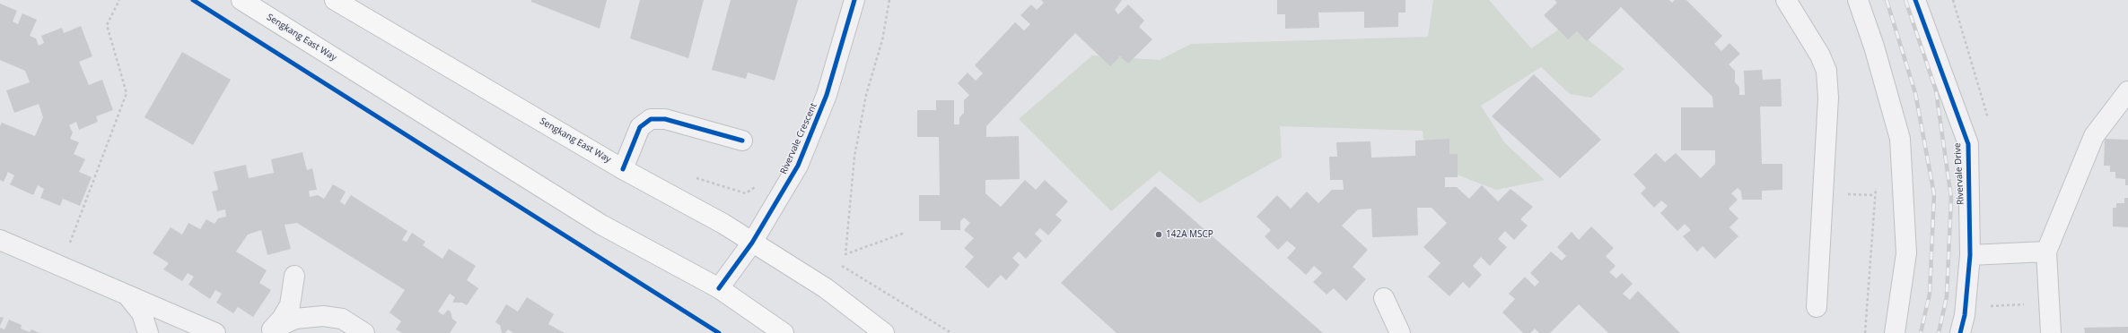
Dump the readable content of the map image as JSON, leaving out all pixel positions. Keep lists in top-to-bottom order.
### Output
{
  "streets": {
    "main road": ["Sengkang East Way"],
    "street": ["Rivervale Crescent", "Rivervale Drive"]
  },
  "crossings": [
    ["Sengkang East Way", "Rivervale Crescent"]
  ],
  "places": ["142A MSCP"]
}
